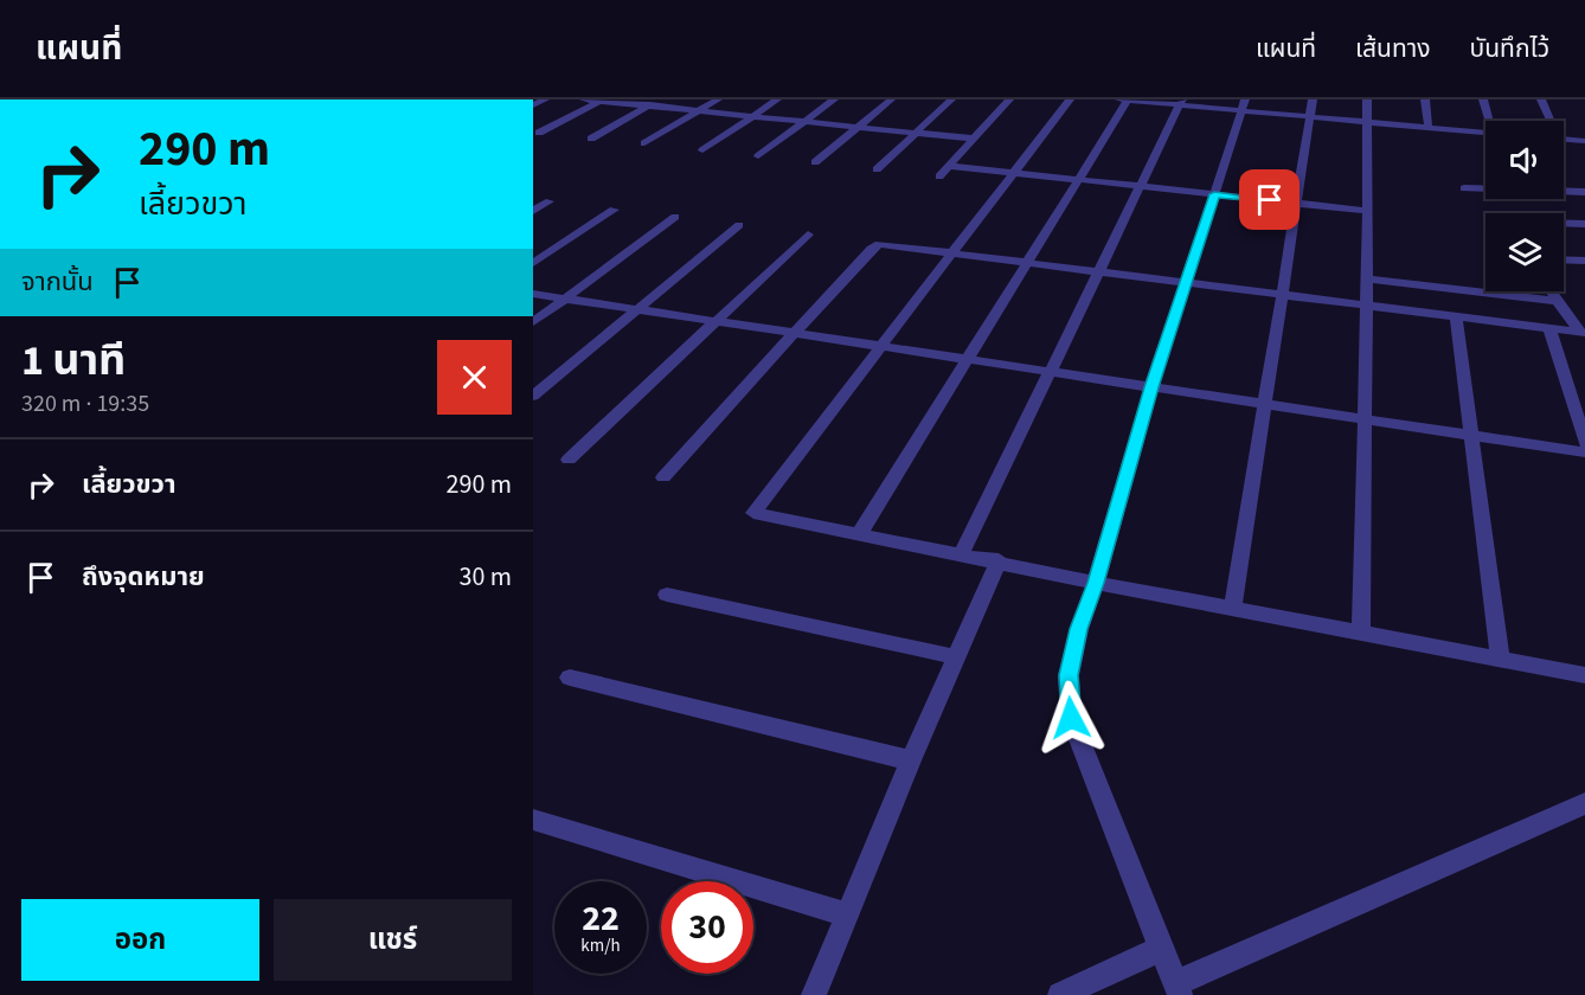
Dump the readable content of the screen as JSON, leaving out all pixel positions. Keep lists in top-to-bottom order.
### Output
{
  "page": {
    "header": "แผนที่",
    "nav": ["แผนที่", "เส้นทาง", "บันทึกไว้"],
    "turn": ["290 m", "เลี้ยวขวา"],
    "then": "จากนั้น",
    "heading": ["1 นาที", "320 m · 19:35"],
    "list": [
      {
        "name": "เลี้ยวขวา",
        "value": "290 m"
      },
      {
        "name": "ถึงจุดหมาย",
        "value": "30 m"
      }
    ],
    "speed": "22 km/h",
    "limit": "30",
    "buttons": ["ออก", "แชร์"]
  }
}
